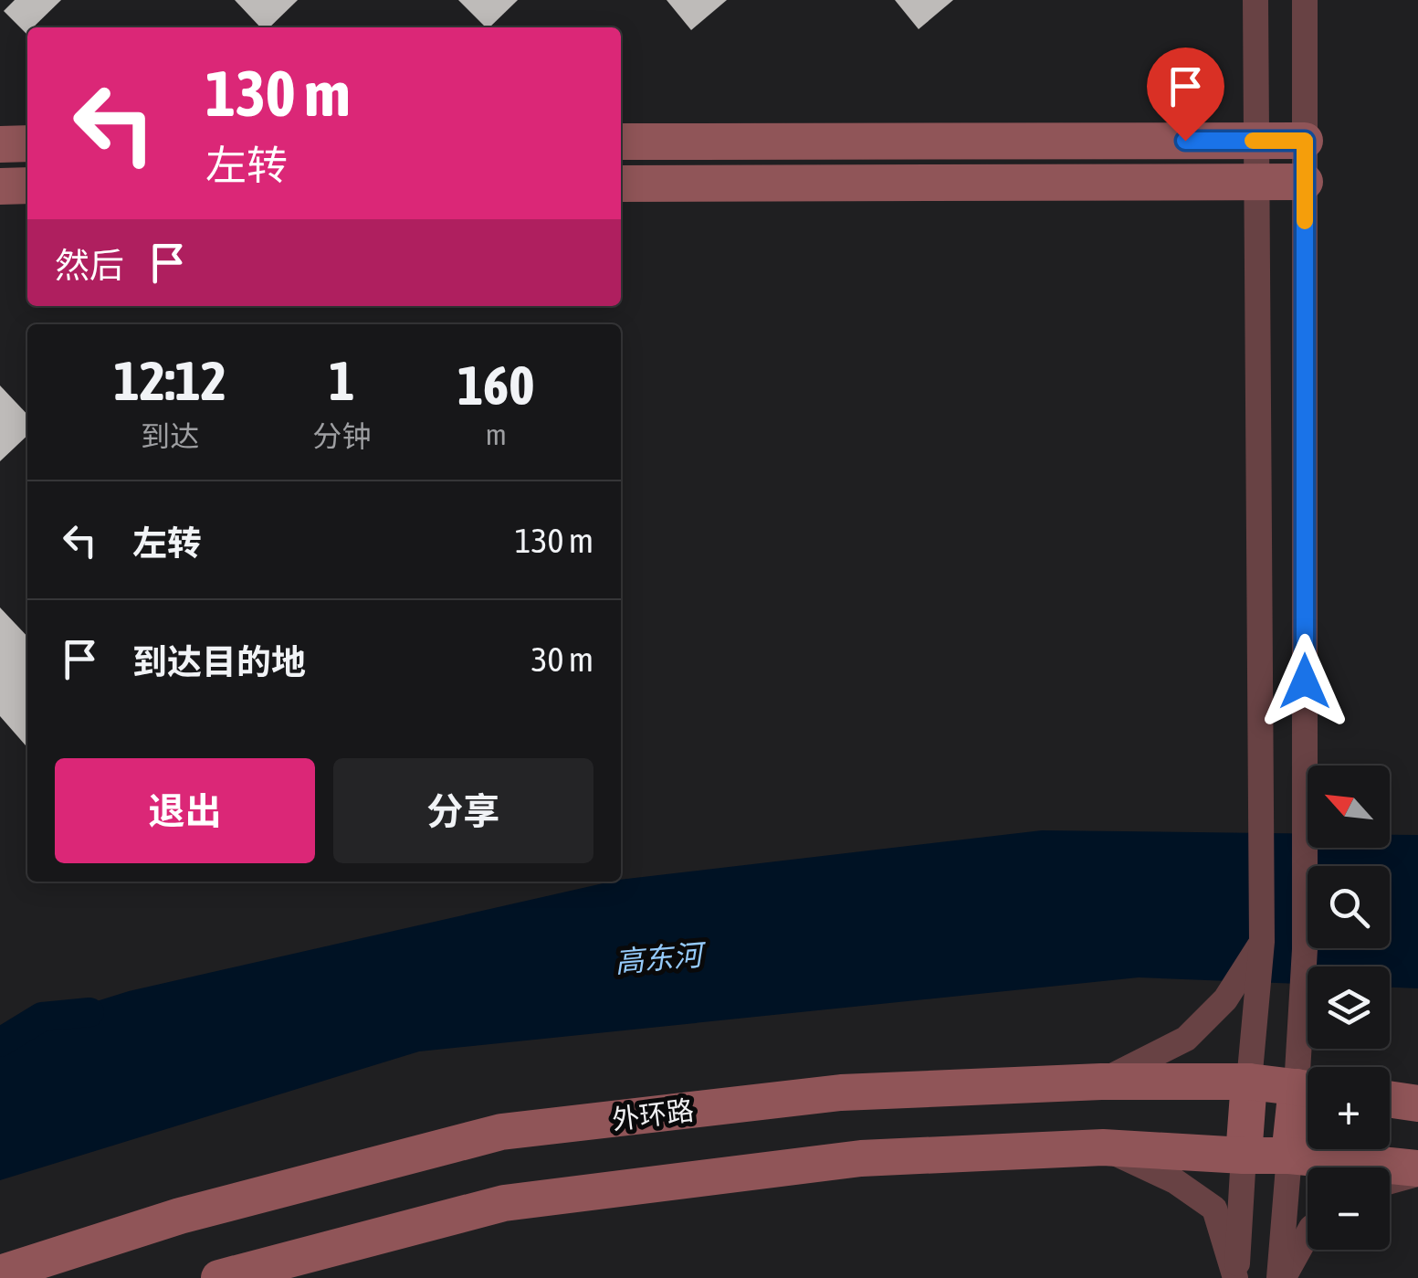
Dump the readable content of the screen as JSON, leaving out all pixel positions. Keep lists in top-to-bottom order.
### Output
{
  "streets": {
    "main road": ["外环路"]
  },
  "water": ["高东河"],
  "north": "top left",
  "page": {
    "turn": ["130 m", "左转"],
    "then": "然后",
    "eta": [
      "12:12",
      "到达",
      "1",
      "分钟",
      "160",
      "m"
    ],
    "list": [
      {
        "name": "左转",
        "value": "130 m"
      },
      {
        "name": "到达目的地",
        "value": "30 m"
      }
    ],
    "buttons": ["退出", "分享"],
    "map_buttons": ["+", "−"]
  }
}
